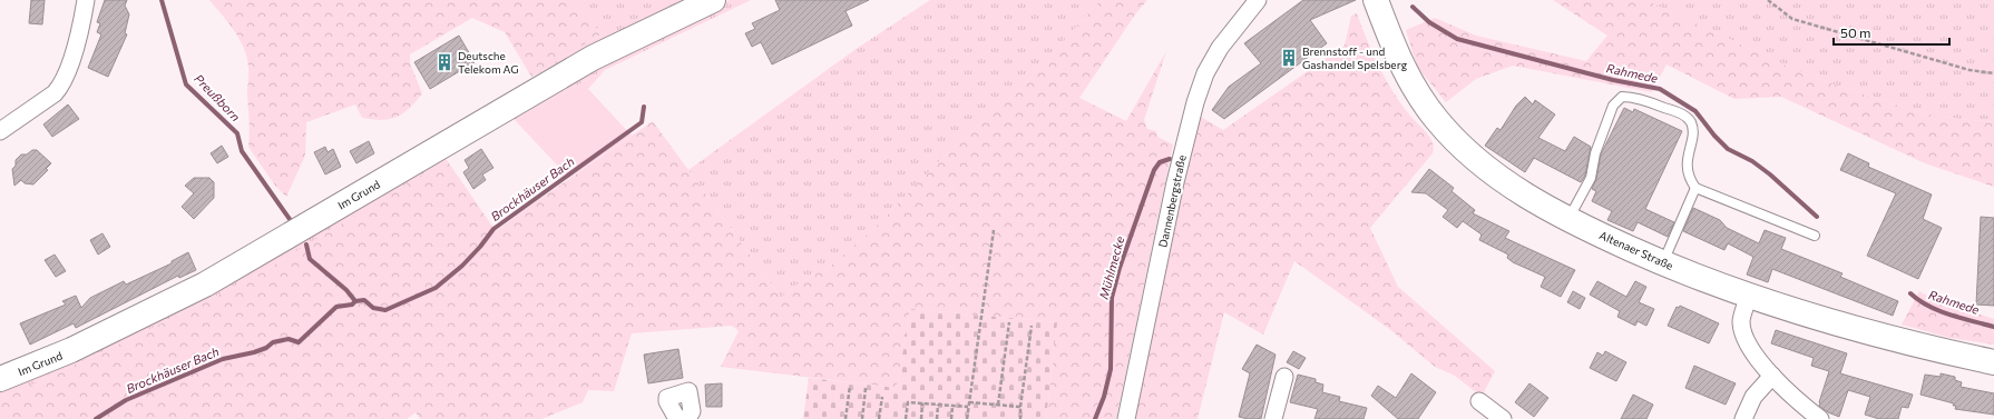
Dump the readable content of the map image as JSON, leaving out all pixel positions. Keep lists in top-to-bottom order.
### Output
{
  "streets": {
    "main road": ["Im Grund", "Altenaer Straße"],
    "street": ["Dannenbergstraße"]
  },
  "water": [
    "Rahmede",
    "Preußborn",
    "Brockhäuser Bach",
    "Mühlmecke"
  ],
  "places": {
    "building": ["Brennstoff - und Gashandel Spelsberg", "Deutsche Telekom AG"]
  },
  "scale_bar": "50 m"
}
